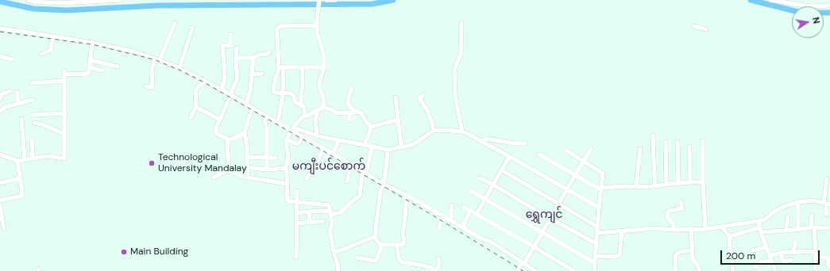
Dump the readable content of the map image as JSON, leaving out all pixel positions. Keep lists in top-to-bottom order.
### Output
{
  "districts": ["မကျီးပင်စောက်", "ရွှေကျင်"],
  "places": ["Technological University Mandalay", "Main Building"],
  "scale_bar": "200 m",
  "north": "right"
}
